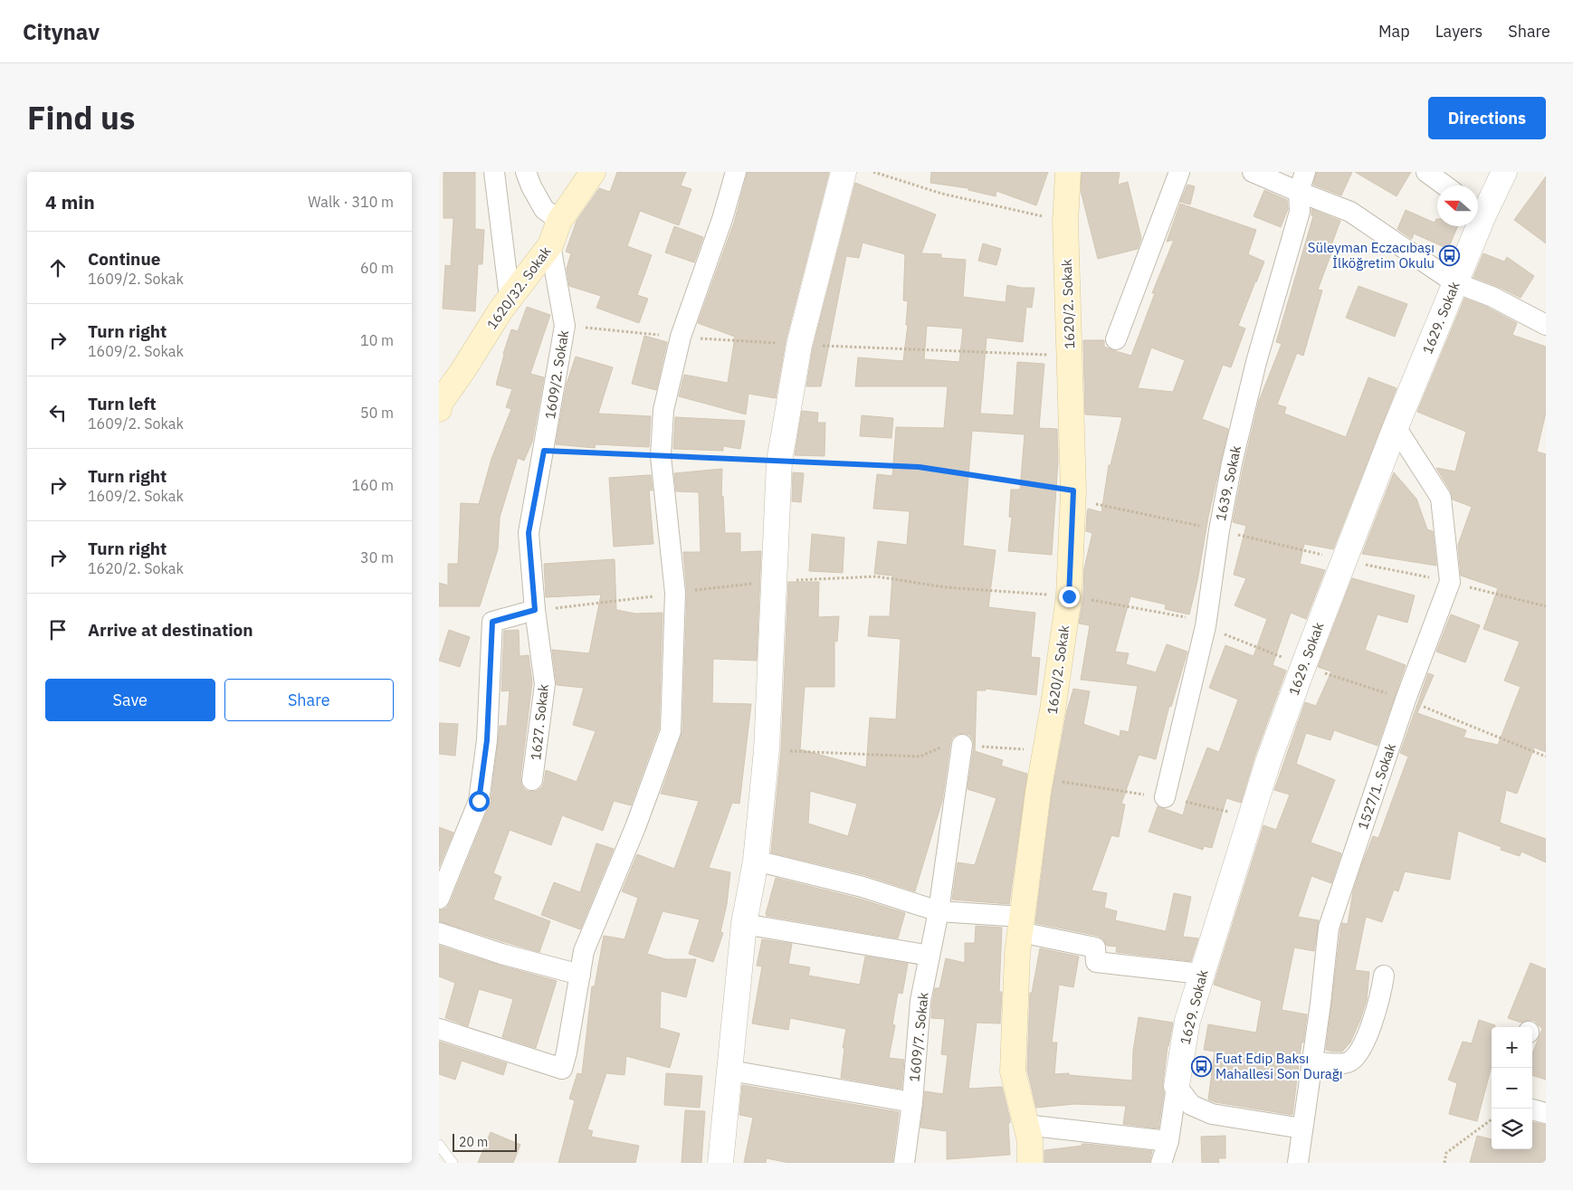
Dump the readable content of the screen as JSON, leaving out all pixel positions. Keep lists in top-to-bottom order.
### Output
{
  "streets": {
    "main road": ["1620/32. Sokak", "1620/2. Sokak"],
    "street": [
      "1629. Sokak",
      "1609/2. Sokak",
      "1639. Sokak",
      "1627. Sokak",
      "1527/1. Sokak",
      "1609/7. Sokak"
    ]
  },
  "crossings": [
    ["1620/32. Sokak", "1609/2. Sokak"],
    ["1629. Sokak", "1527/1. Sokak"],
    ["1609/2. Sokak", "1627. Sokak"]
  ],
  "places": {
    "bus stop": ["Süleyman Eczacıbaşı İlköğretim Okulu", "Fuat Edip Baksı Mahallesi Son Durağı"]
  },
  "scale_bar": "20 m",
  "north": "left",
  "page": {
    "header": "Citynav",
    "nav": ["Map", "Layers", "Share"],
    "title": "Find us",
    "buttons": [
      "Directions",
      ["Save", "Share"]
    ],
    "heading": ["4 min", "Walk · 310 m"],
    "list": [
      ["Continue", "1609/2. Sokak", "60 m"],
      ["Turn right", "1609/2. Sokak", "10 m"],
      ["Turn left", "1609/2. Sokak", "50 m"],
      ["Turn right", "1609/2. Sokak", "160 m"],
      ["Turn right", "1620/2. Sokak", "30 m"],
      "Arrive at destination"
    ],
    "map_buttons": ["+", "−"],
    "scale": "20 m"
  }
}
